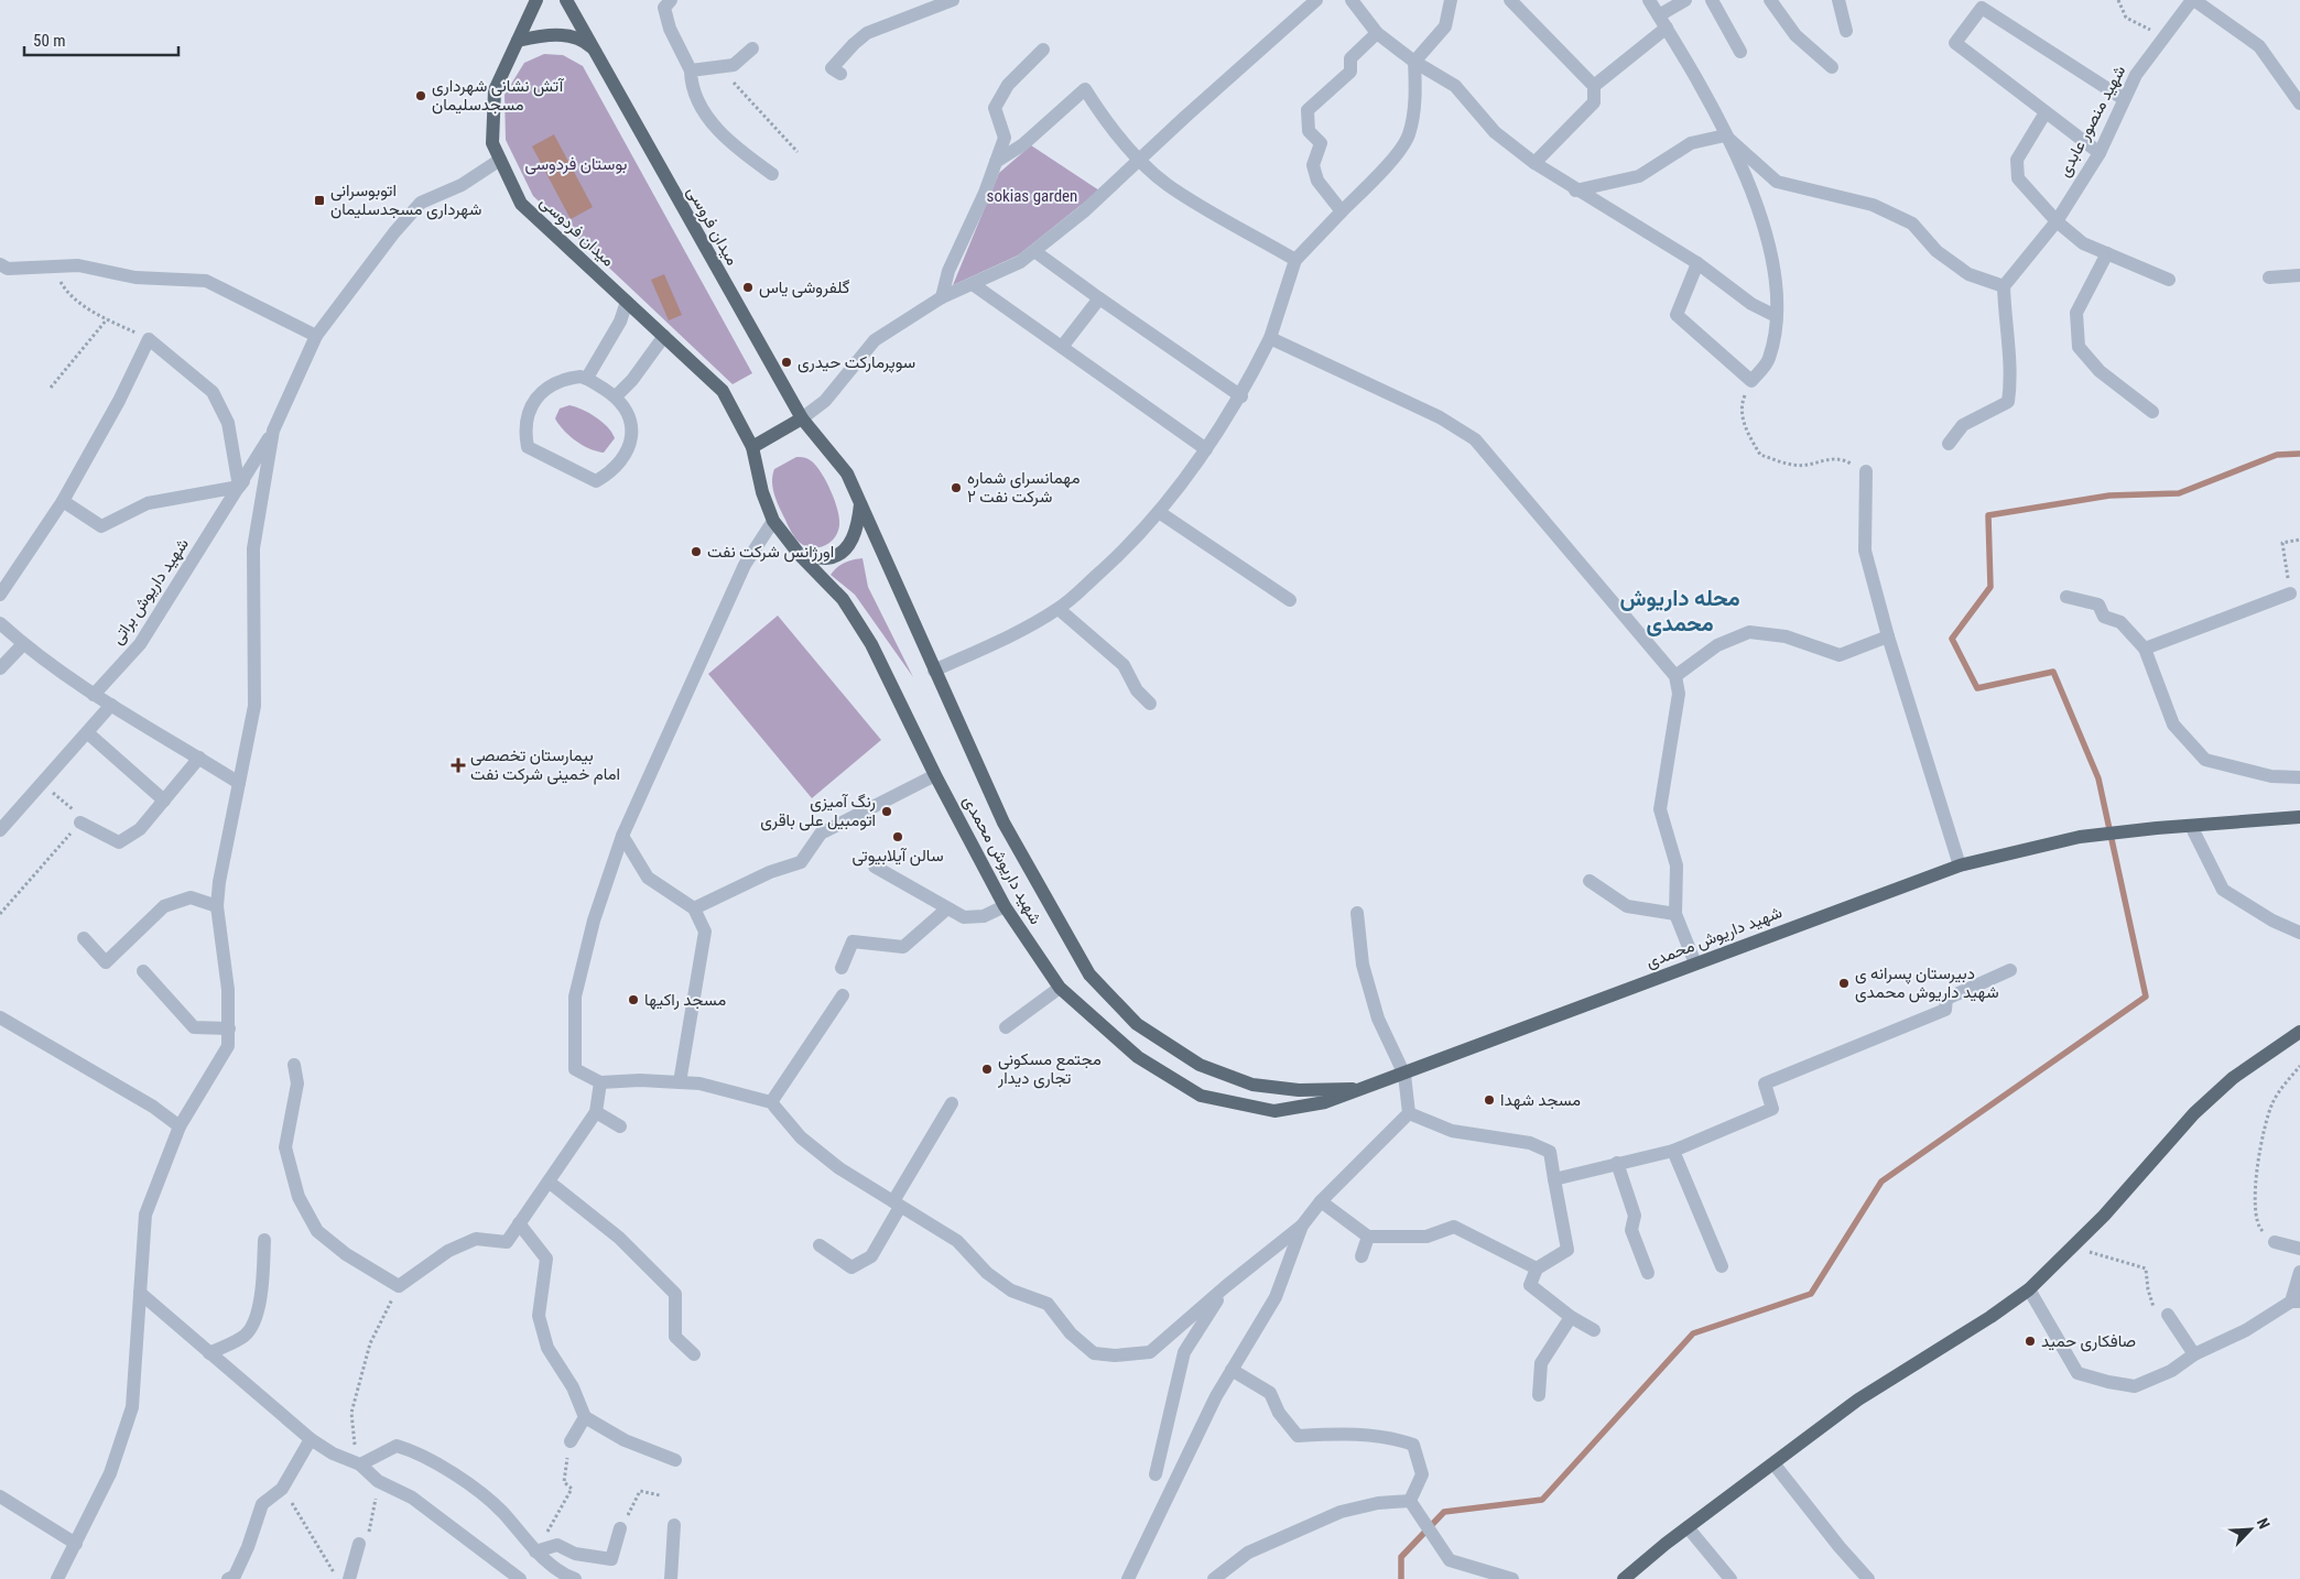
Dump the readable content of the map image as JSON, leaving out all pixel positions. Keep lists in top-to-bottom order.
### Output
{
  "streets": {
    "main road": ["میدان فروسی", "میدان فردوسی", "شهید داریوش محمدی"],
    "street": ["شهید منصور عابدی", "شهید داریوش براتی"]
  },
  "crossings": [
    ["میدان فروسی", "شهید داریوش محمدی"],
    ["میدان فردوسی", "شهید داریوش محمدی"]
  ],
  "districts": ["محله داریوش محمدی"],
  "parks": ["بوستان فردوسی", "sokias garden"],
  "places": {
    "other": [
      "آتش نشانی شهرداری مسجدسلیمان",
      "گلفروشی یاس",
      "سوپرمارکت حیدری",
      "مهمانسرای شماره ۲ شرکت نفت",
      "اورژانس شرکت نفت",
      "رنگ آمیزی اتومبیل علی باقری",
      "سالن آیلابیوتی",
      "دبیرستان پسرانه ی شهید داریوش محمدی",
      "مسجد راکیها",
      "مجتمع مسکونی تجاری دیدار",
      "مسجد شهدا",
      "صافکاری حمید"
    ],
    "transit": ["اتوبوسرانی شهرداری مسجدسلیمان"],
    "health": ["بیمارستان تخصصی امام خمینی شرکت نفت"]
  },
  "scale_bar": "50 m",
  "north": "top right"
}
